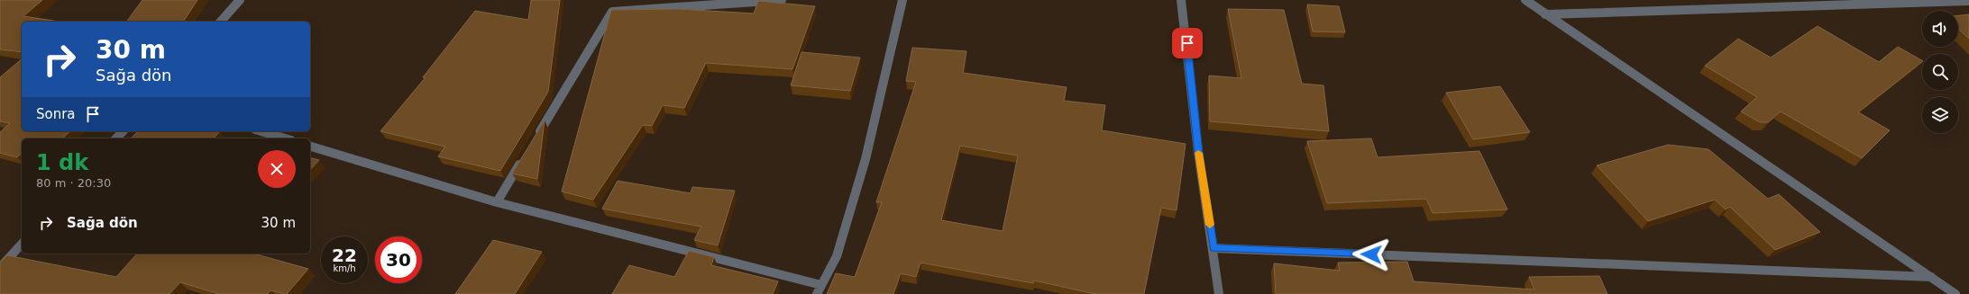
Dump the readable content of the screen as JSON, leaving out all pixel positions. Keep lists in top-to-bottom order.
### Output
{
  "page": {
    "turn": ["30 m", "Sağa dön"],
    "then": "Sonra",
    "heading": ["1 dk", "80 m · 20:30"],
    "list": [
      {
        "name": "Sağa dön",
        "value": "30 m"
      }
    ],
    "speed": "22 km/h",
    "limit": "30"
  }
}
